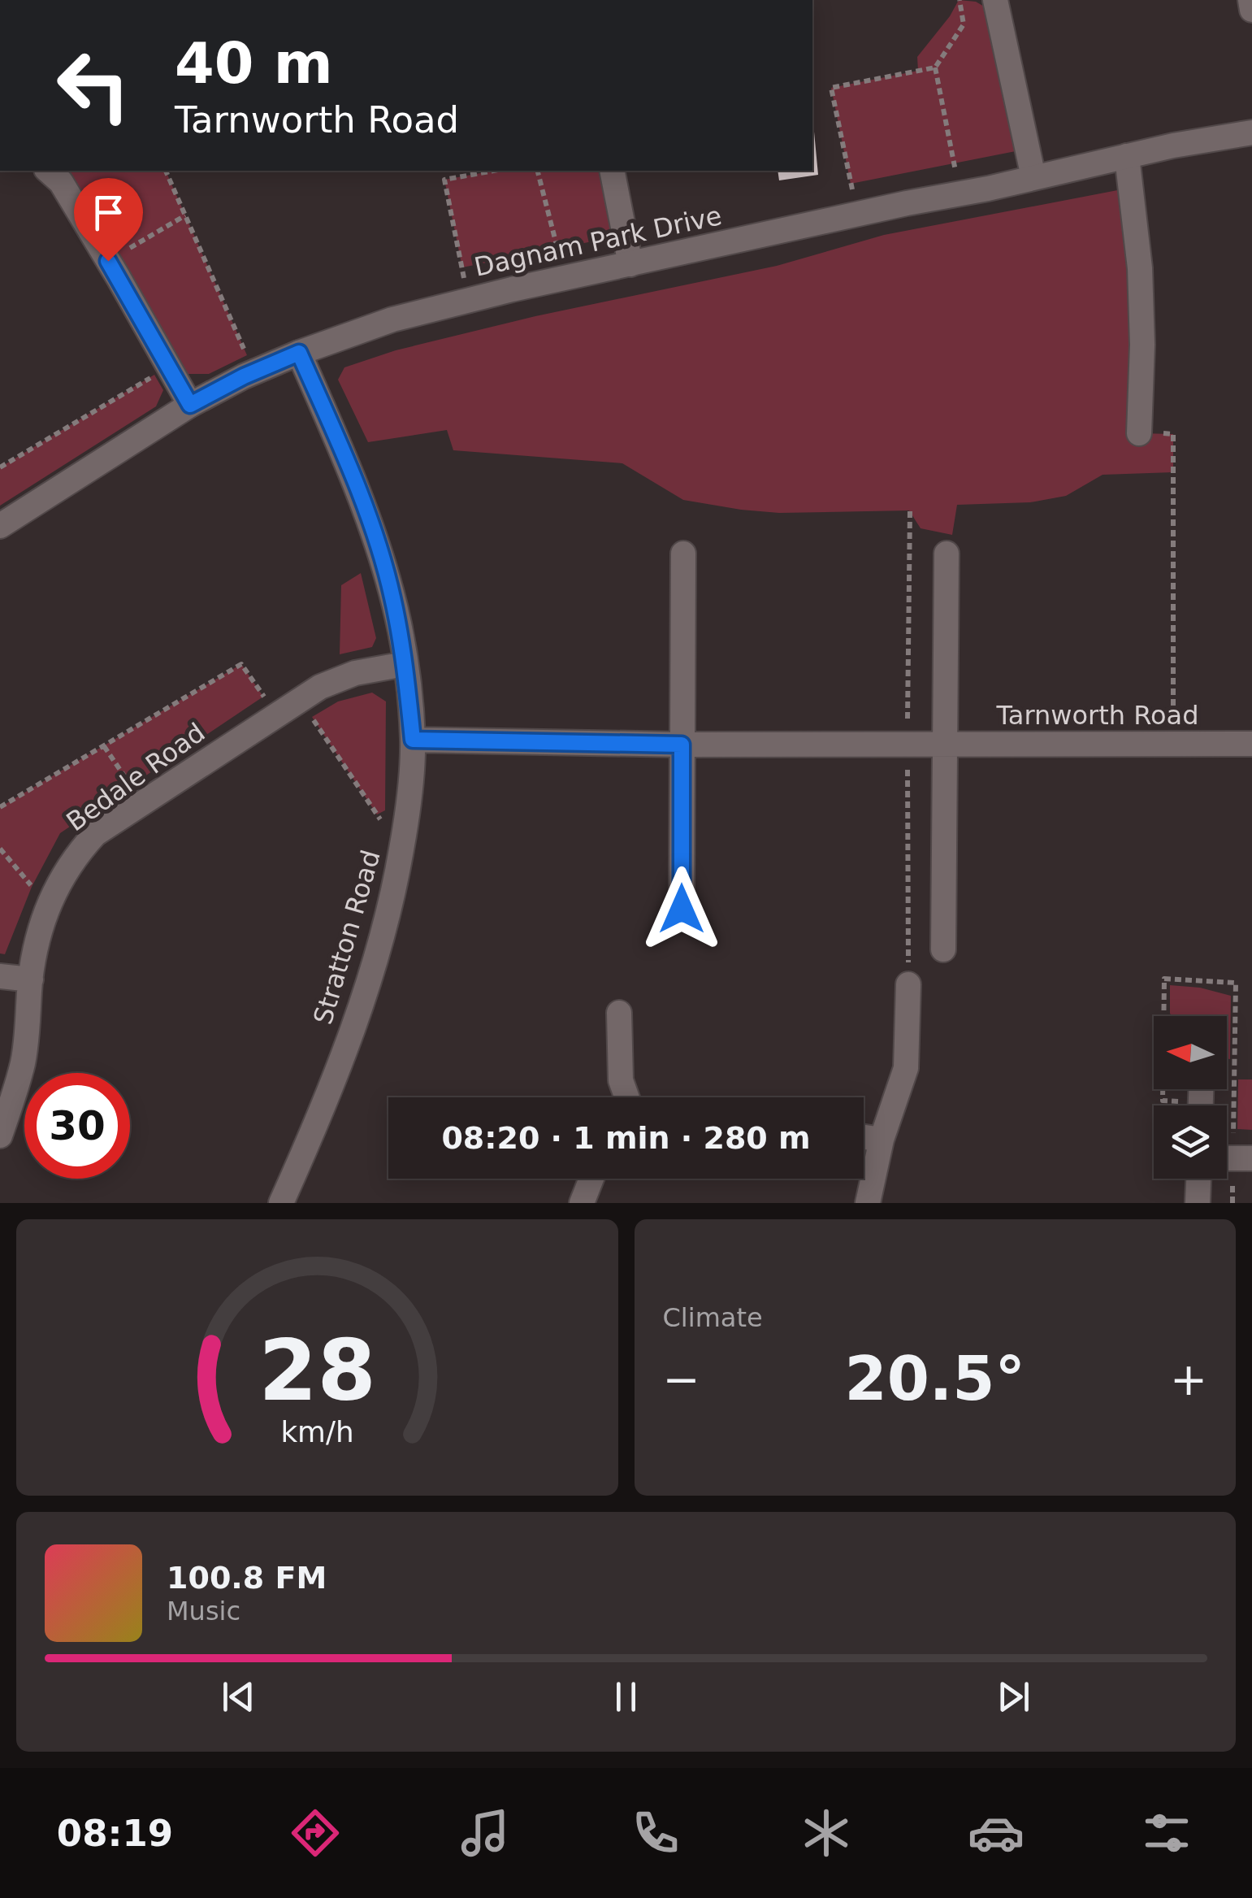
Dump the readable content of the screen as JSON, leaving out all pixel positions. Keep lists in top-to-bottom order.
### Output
{
  "streets": {
    "street": [
      "Dagnam Park Drive",
      "Tarnworth Road",
      "Bedale Road",
      "Stratton Road"
    ]
  },
  "crossings": [
    ["Dagnam Park Drive", "Stratton Road"],
    ["Tarnworth Road", "Stratton Road"],
    ["Bedale Road", "Stratton Road"]
  ],
  "north": "left",
  "page": {
    "turn": ["40 m", "Tarnworth Road"],
    "limit": "30",
    "trip": "08:20 · 1 min · 280 m",
    "tile": "Climate",
    "heat": ["−", "20.5°", "+"],
    "song": ["100.8 FM", "Music"],
    "tabs": "08:19",
    "gauge": ["28", "km/h"]
  }
}
